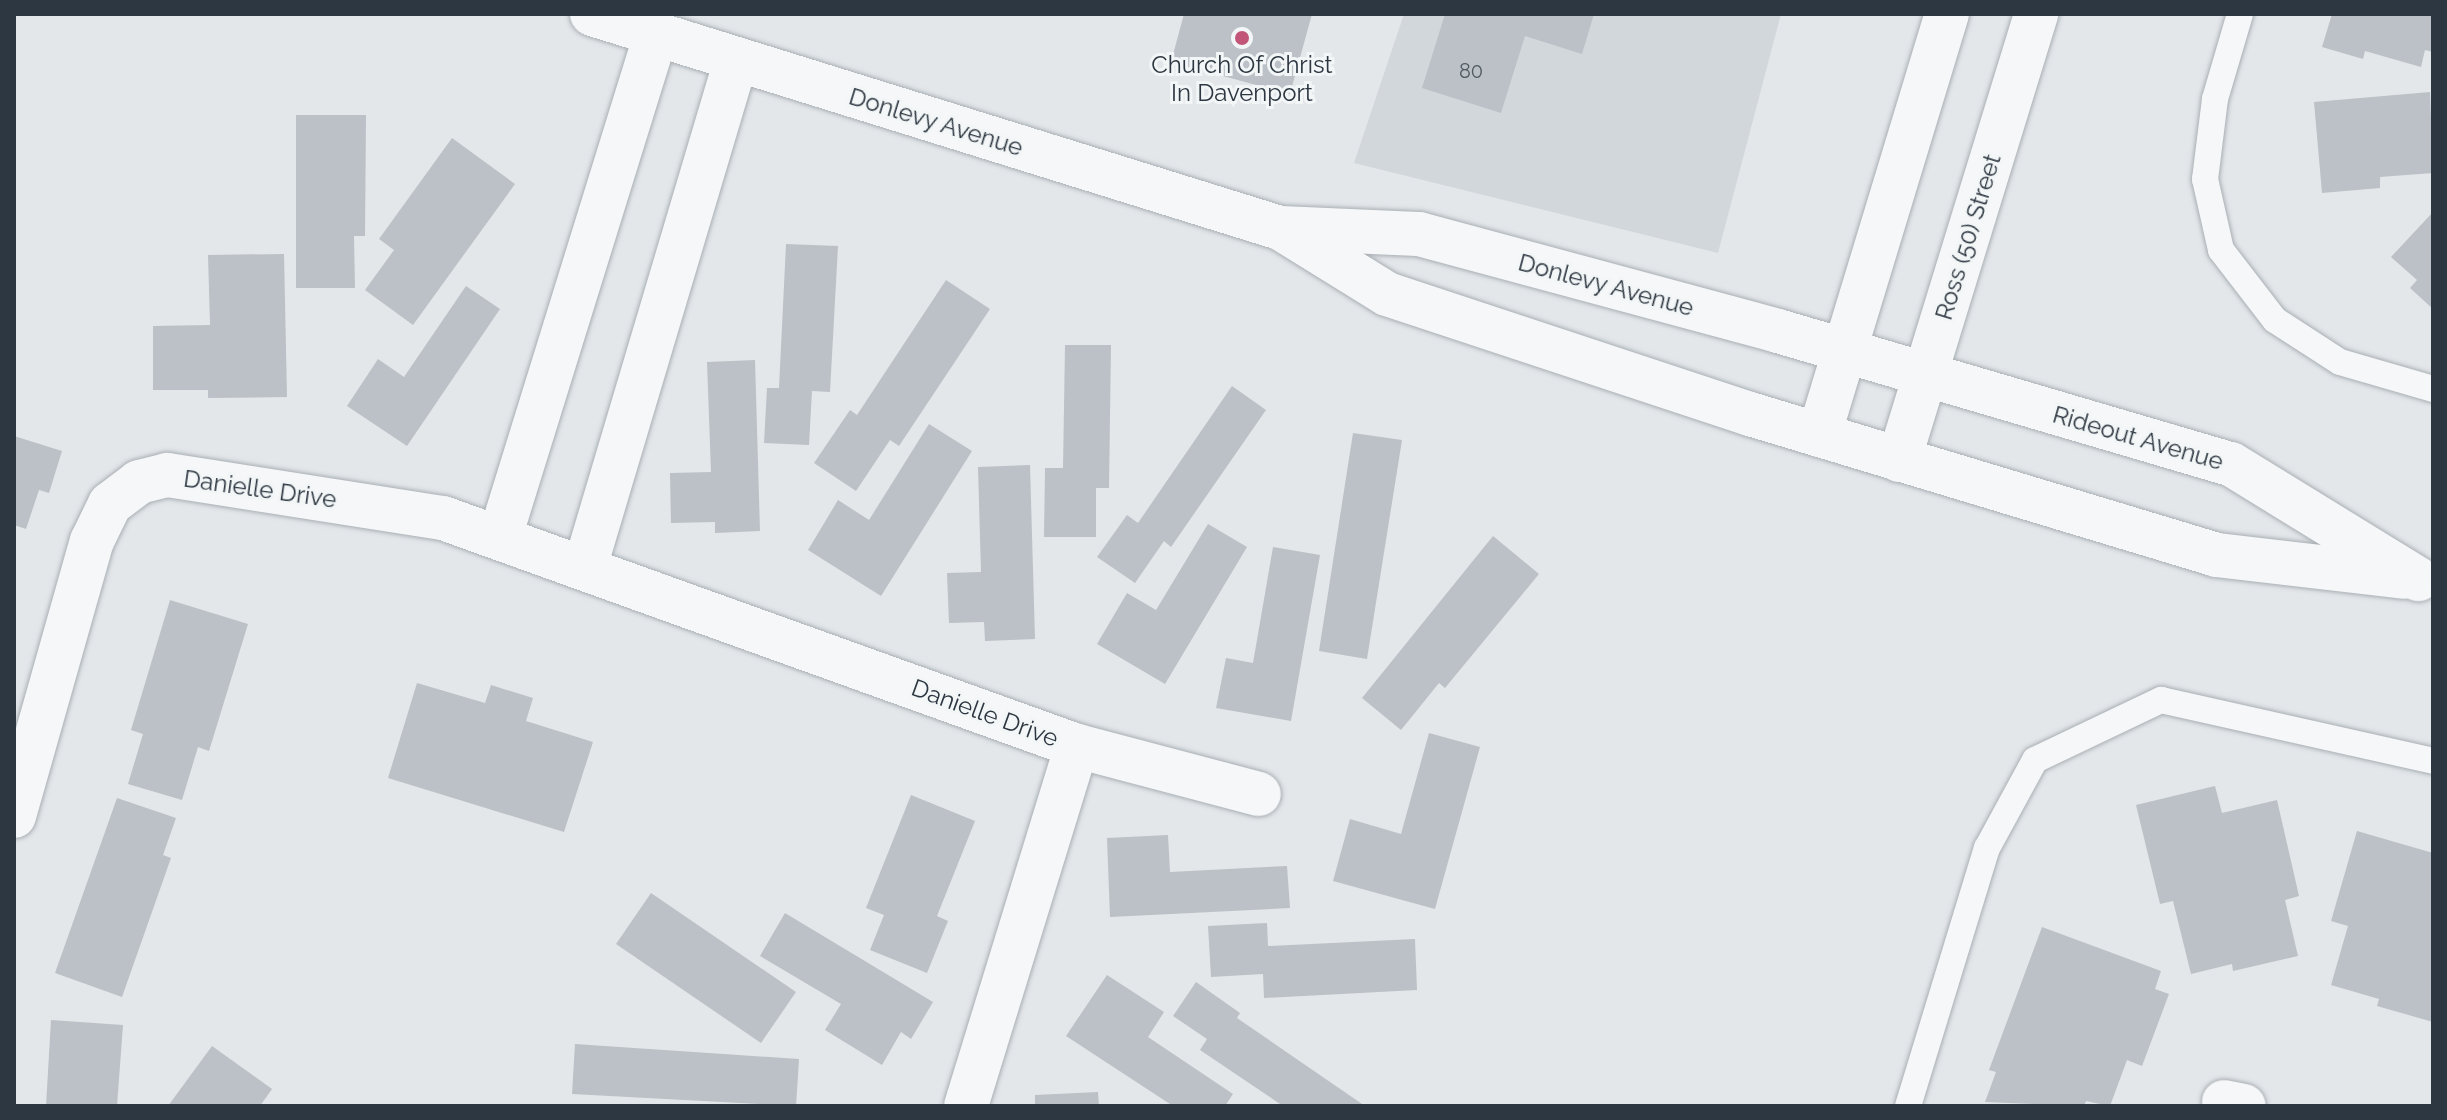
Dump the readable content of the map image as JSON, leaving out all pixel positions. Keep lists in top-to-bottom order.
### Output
{
  "streets": {
    "street": [
      "Donlevy Avenue",
      "Ross (50) Street",
      "Rideout Avenue",
      "Danielle Drive"
    ]
  },
  "crossings": [
    ["Donlevy Avenue", "Ross (50) Street"],
    ["Donlevy Avenue", "Rideout Avenue"],
    ["Ross (50) Street", "Rideout Avenue"]
  ],
  "places": ["Church Of Christ In Davenport"],
  "house_numbers": ["80"]
}
